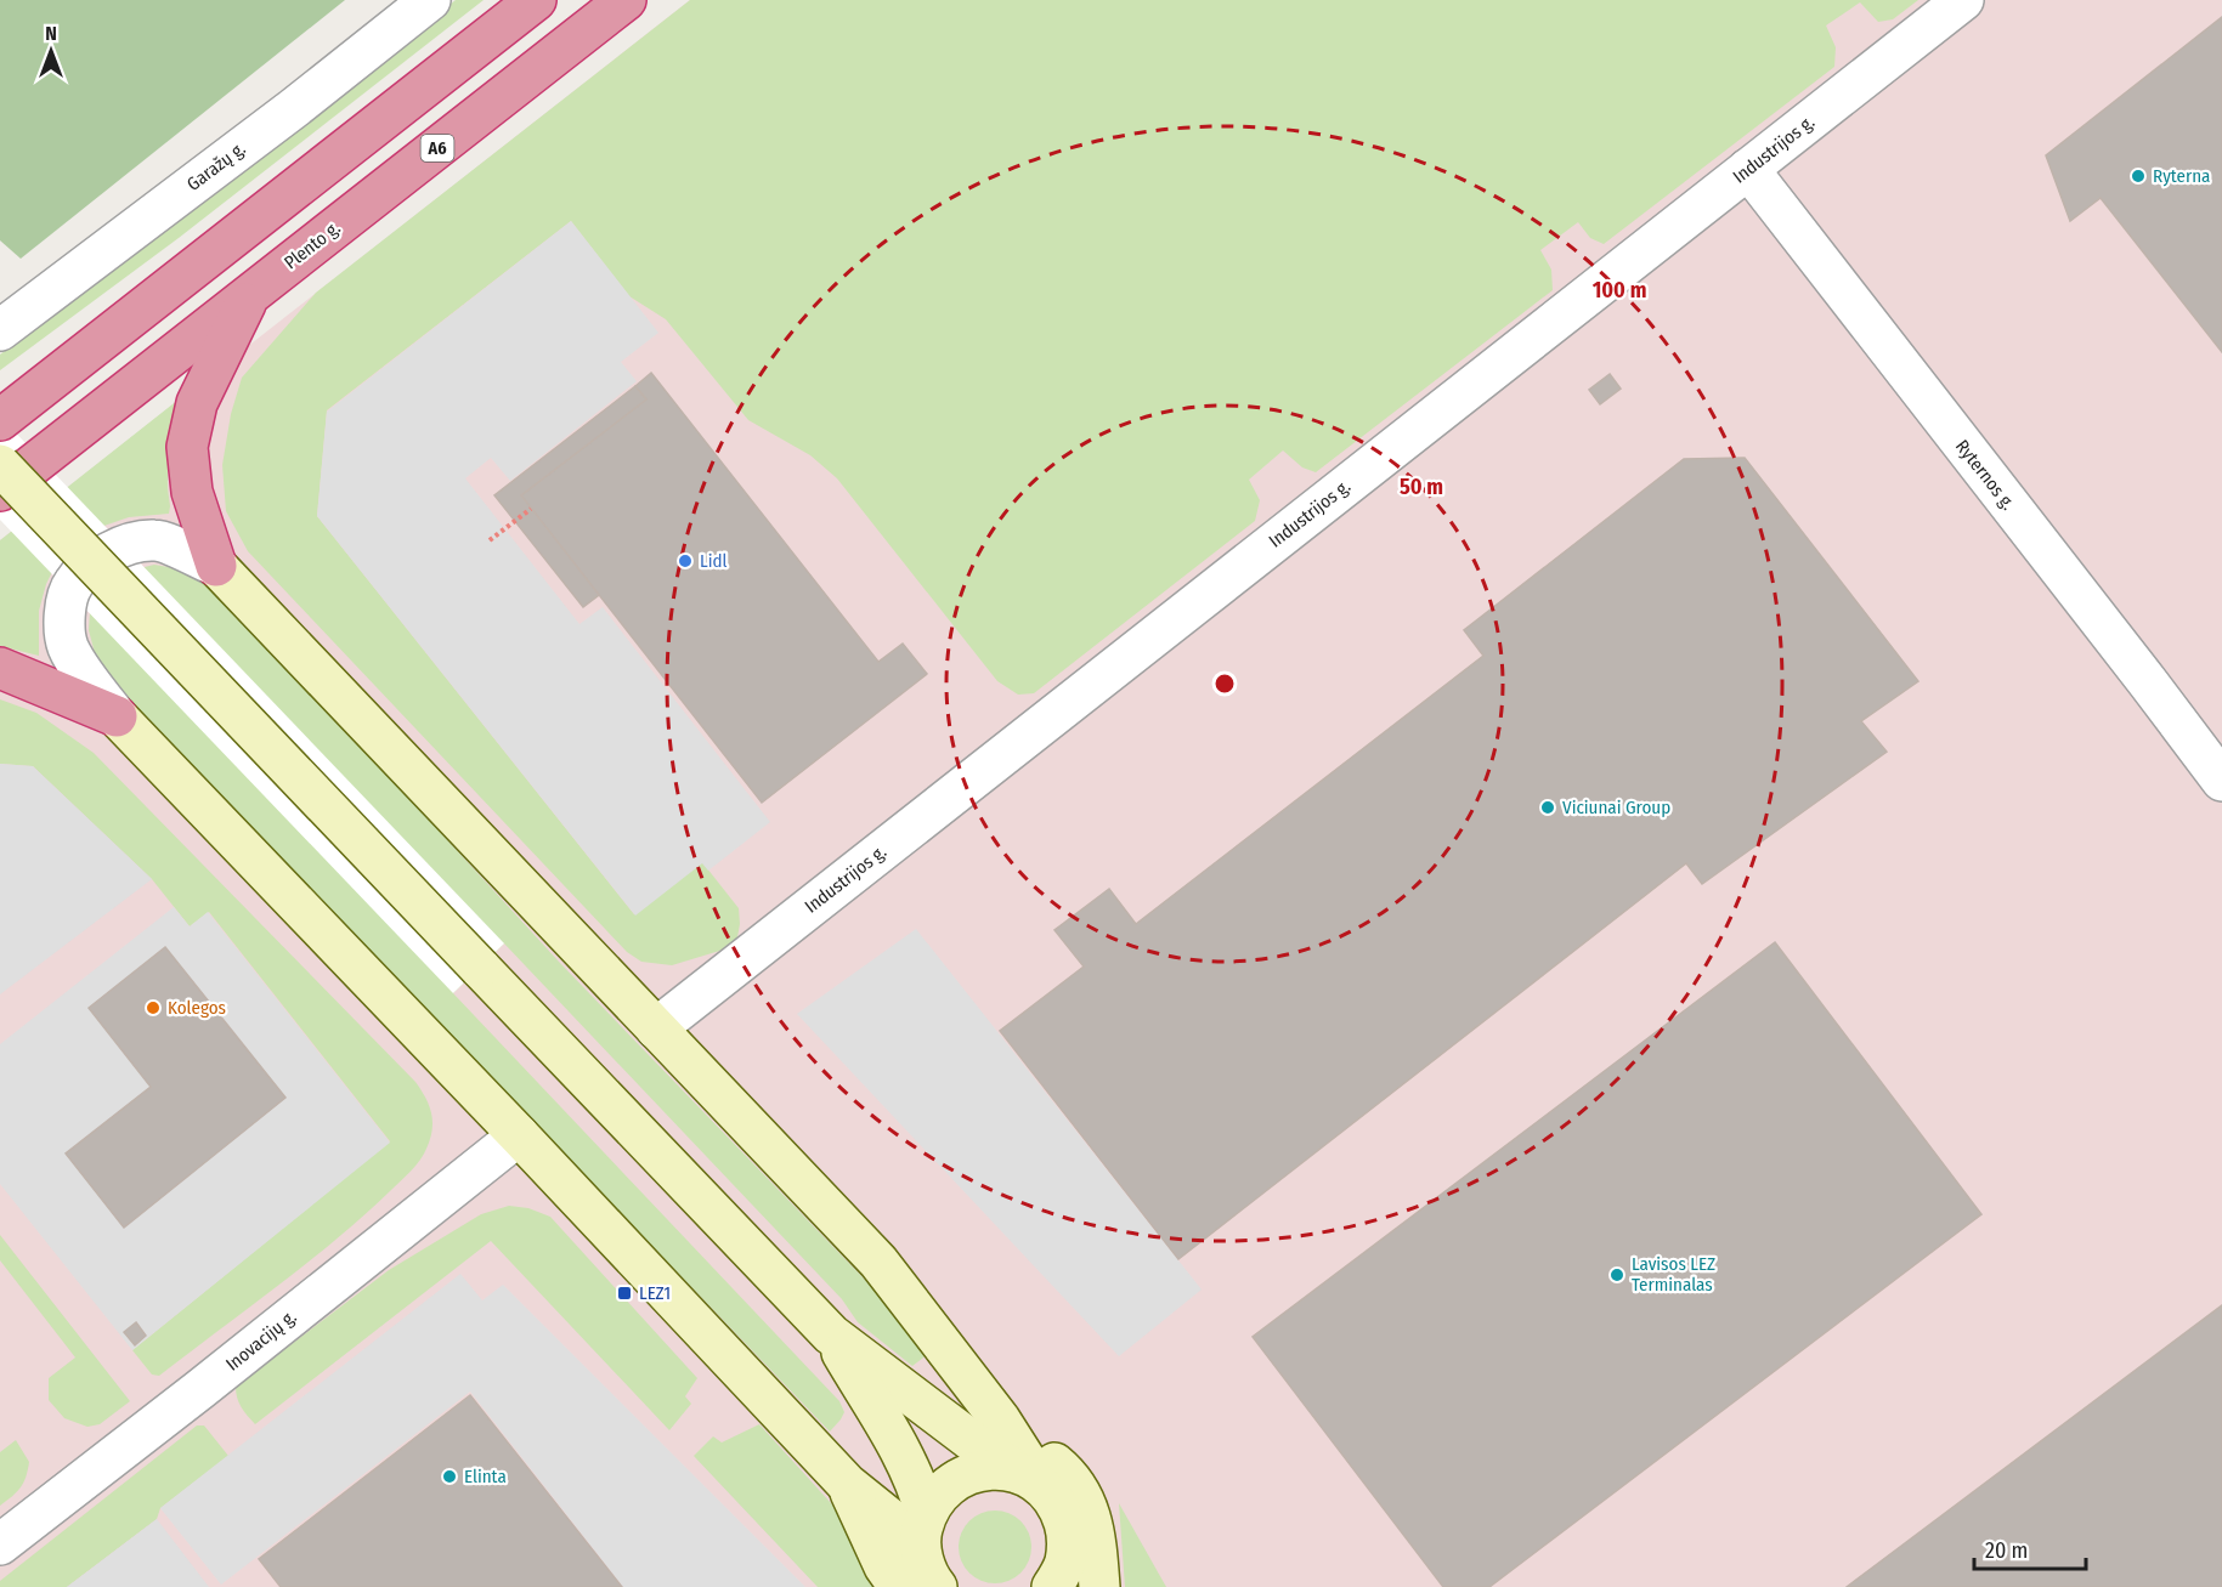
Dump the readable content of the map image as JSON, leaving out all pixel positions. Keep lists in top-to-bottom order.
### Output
{
  "streets": {
    "highway": ["A6", "Plento g."],
    "street": [
      "Industrijos g.",
      "Garažų g.",
      "Ryternos g.",
      "Inovacijų g."
    ]
  },
  "crossings": [
    ["Industrijos g.", "Ryternos g."]
  ],
  "places": {
    "other": [
      "Ryterna",
      "Lidl",
      "Viciunai Group",
      "Kolegos",
      "Lavisos LEZ Terminalas",
      "Elinta"
    ],
    "transit": ["LEZ1"]
  },
  "scale_bar": "20 m",
  "north": "top",
  "rings": ["100 m", "50 m"]
}
